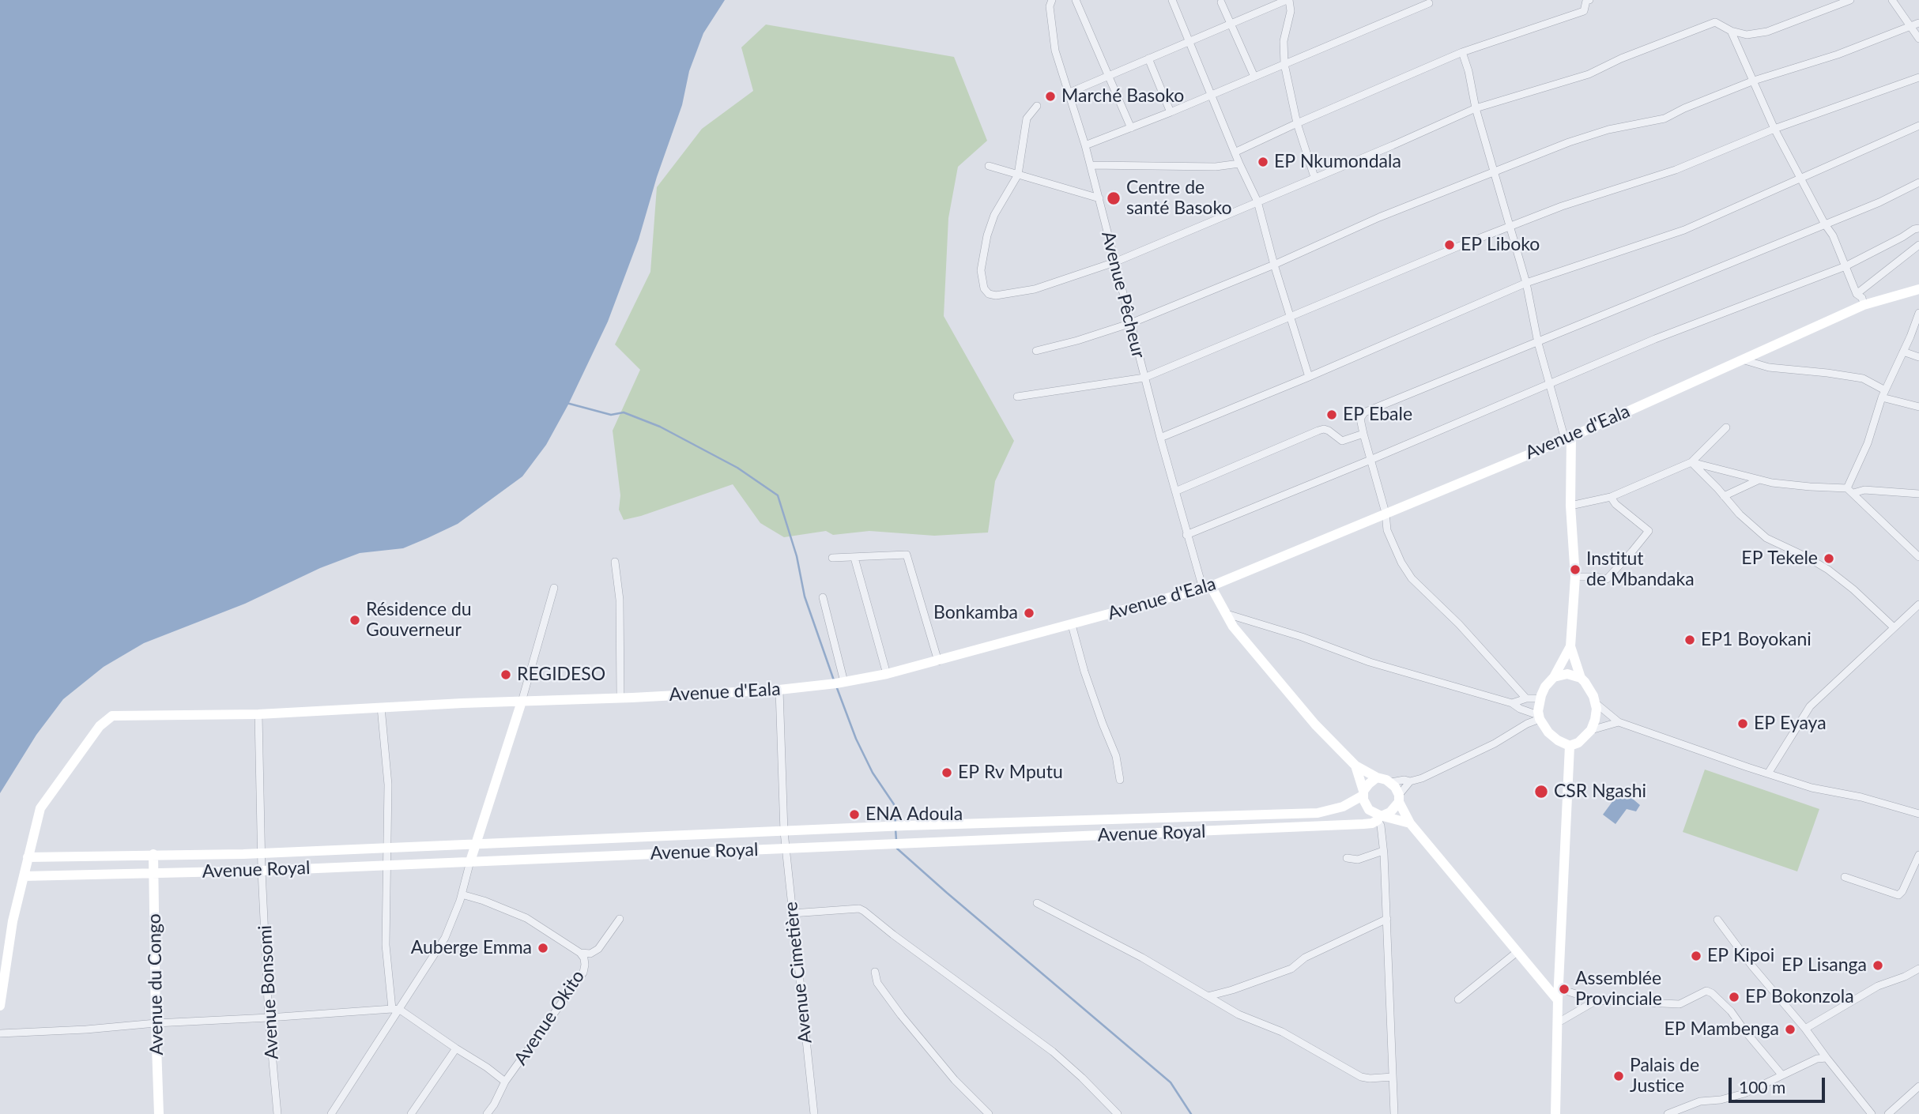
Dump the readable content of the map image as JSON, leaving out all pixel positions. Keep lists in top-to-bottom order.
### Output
{
  "streets": {
    "street": [
      "Avenue Pêcheur",
      "Avenue d'Eala",
      "Avenue Royal",
      "Avenue Cimetière",
      "Avenue du Congo",
      "Avenue Bonsomi",
      "Avenue Okito"
    ]
  },
  "crossings": [
    ["Avenue Pêcheur", "Avenue d'Eala"],
    ["Avenue d'Eala", "Avenue Royal"],
    ["Avenue d'Eala", "Avenue Cimetière"],
    ["Avenue d'Eala", "Avenue Bonsomi"],
    ["Avenue Royal", "Avenue Cimetière"],
    ["Avenue Royal", "Avenue du Congo"],
    ["Avenue Royal", "Avenue Bonsomi"]
  ],
  "places": [
    "Marché Basoko",
    "EP Nkumondala",
    "Centre de santé Basoko",
    "EP Liboko",
    "EP Ebale",
    "EP Tekele",
    "Institut de Mbandaka",
    "Bonkamba",
    "Résidence du Gouverneur",
    "EP1 Boyokani",
    "REGIDESO",
    "EP Eyaya",
    "EP Rv Mputu",
    "CSR Ngashi",
    "ENA Adoula",
    "Auberge Emma",
    "EP Kipoi",
    "EP Lisanga",
    "Assemblée Provinciale",
    "EP Bokonzola",
    "EP Mambenga",
    "Palais de Justice"
  ],
  "scale_bar": "100 m"
}
